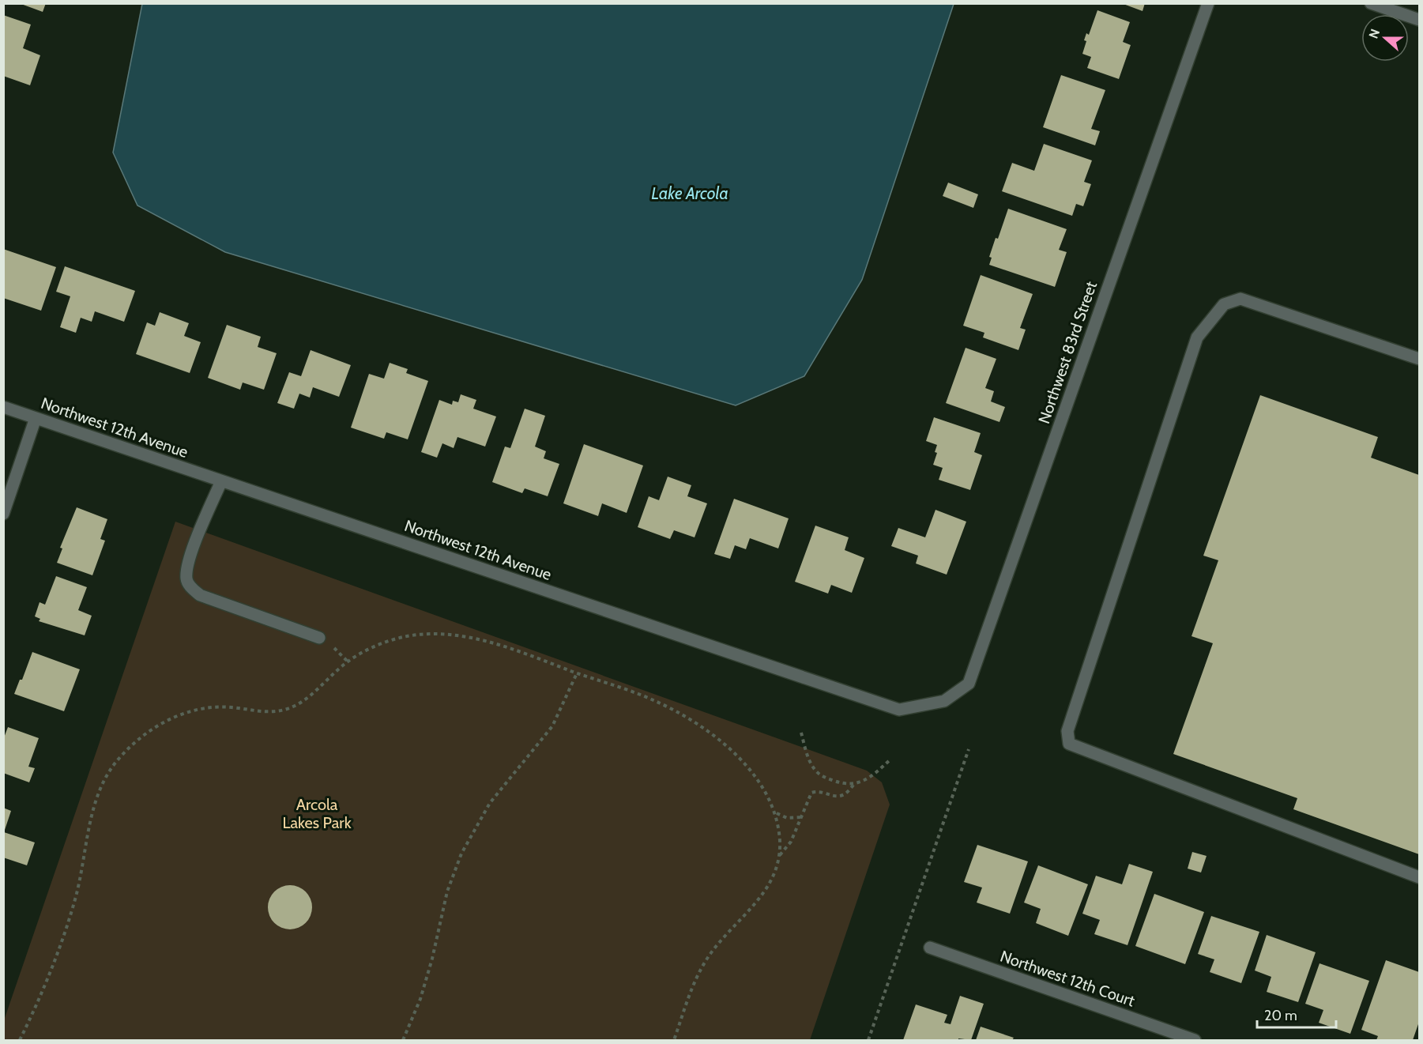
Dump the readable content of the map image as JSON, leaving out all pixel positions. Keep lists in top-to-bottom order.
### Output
{
  "streets": {
    "street": ["Northwest 83rd Street", "Northwest 12th Avenue", "Northwest 12th Court"]
  },
  "crossings": [
    ["Northwest 83rd Street", "Northwest 12th Avenue"]
  ],
  "water": ["Lake Arcola"],
  "parks": ["Arcola Lakes Park"],
  "scale_bar": "20 m",
  "north": "left"
}
